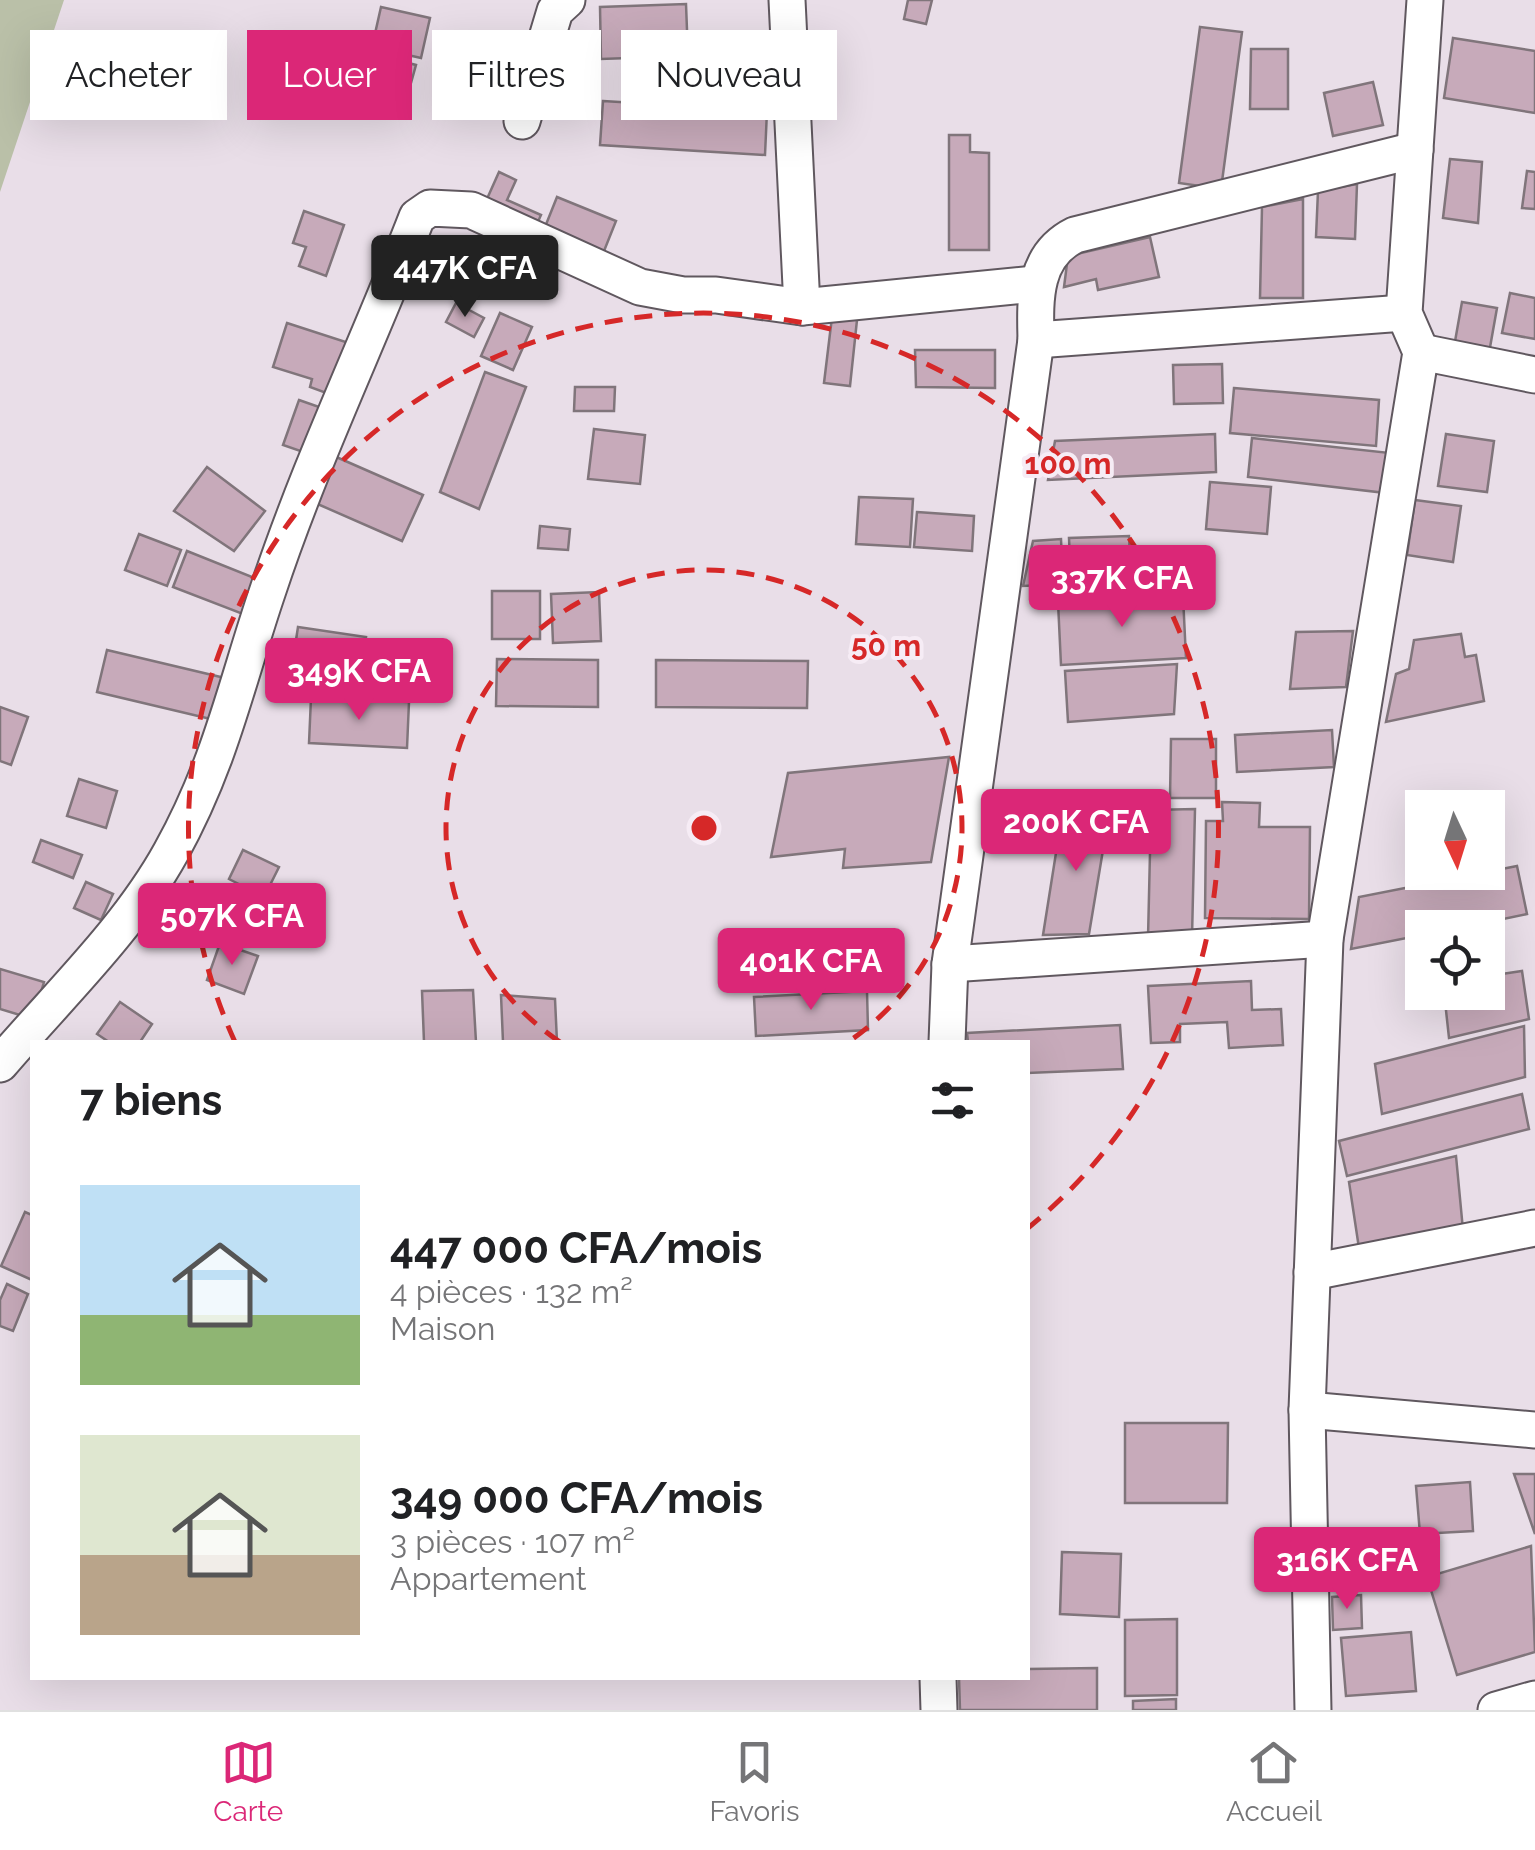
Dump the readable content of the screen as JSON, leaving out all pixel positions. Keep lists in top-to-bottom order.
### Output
{
  "north": "bottom",
  "page": {
    "chip": [
      "Acheter",
      "Louer",
      "Filtres",
      "Nouveau"
    ],
    "price": [
      "447K CFA",
      "337K CFA",
      "349K CFA",
      "200K CFA",
      "507K CFA",
      "401K CFA",
      "316K CFA"
    ],
    "heading": "7 biens",
    "list": [
      {
        "name": "447 000 CFA/mois",
        "note": "4 pièces · 132 m² · Maison"
      },
      {
        "name": "349 000 CFA/mois",
        "note": "3 pièces · 107 m² · Appartement"
      }
    ],
    "tabs": ["Carte", "Favoris", "Accueil"]
  },
  "rings": ["100 m", "50 m"]
}
